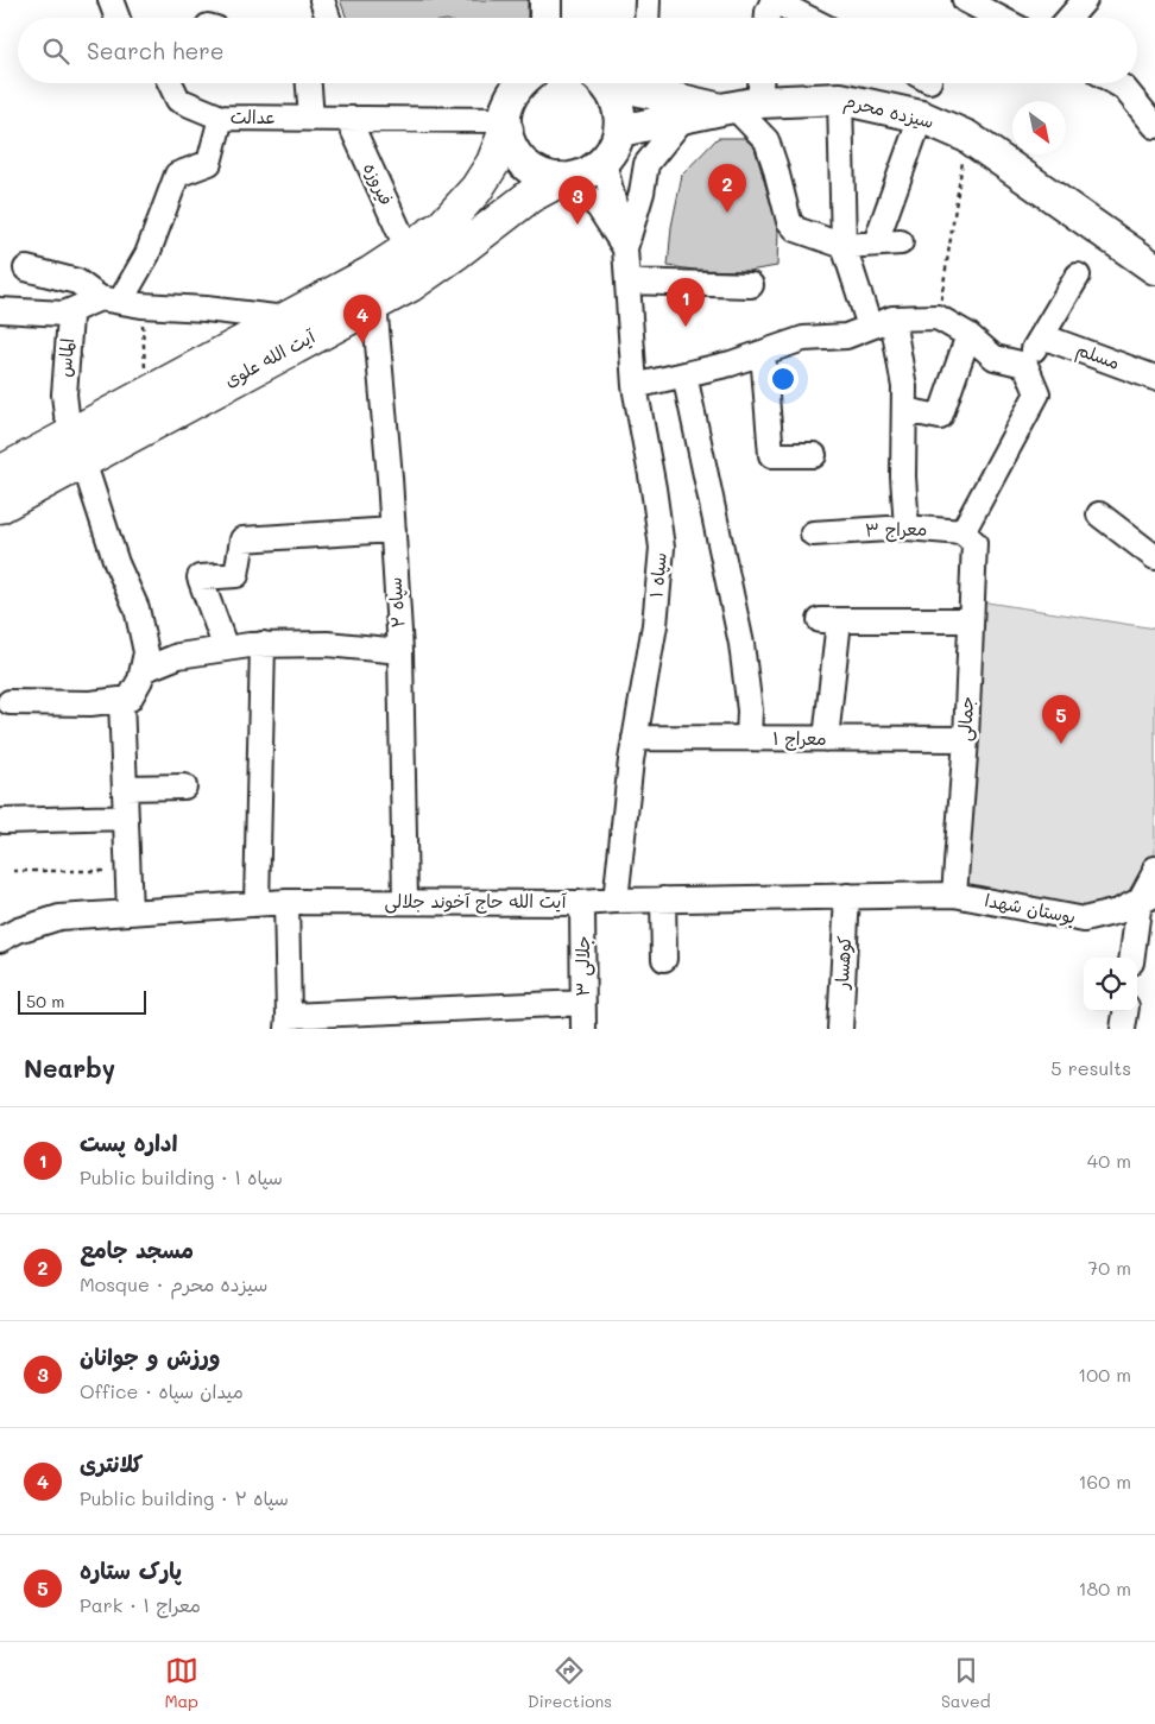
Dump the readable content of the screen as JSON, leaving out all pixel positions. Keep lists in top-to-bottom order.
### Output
{
  "streets": {
    "highway": ["آیت الله علوی"],
    "main road": ["سیزده محرم"],
    "street": [
      "عدالت",
      "فیروزه",
      "مسلم",
      "الماس",
      "معراج ۳",
      "سپاه ۱",
      "سپاه ۲",
      "جمالی",
      "معراج ۱",
      "آیت الله حاج آخوند جلالی",
      "بوستان شهدا",
      "کوهسار",
      "جلالی ۳"
    ]
  },
  "crossings": [
    ["عدالت", "فیروزه"],
    ["عدالت", "آیت الله علوی"],
    ["فیروزه", "آیت الله علوی"],
    ["الماس", "آیت الله علوی"],
    ["آیت الله علوی", "سپاه ۲"],
    ["معراج ۳", "جمالی"],
    ["سپاه ۱", "معراج ۱"],
    ["سپاه ۱", "آیت الله حاج آخوند جلالی"],
    ["سپاه ۲", "آیت الله حاج آخوند جلالی"],
    ["جمالی", "معراج ۱"],
    ["جمالی", "آیت الله حاج آخوند جلالی"],
    ["جمالی", "بوستان شهدا"],
    ["آیت الله حاج آخوند جلالی", "بوستان شهدا"],
    ["آیت الله حاج آخوند جلالی", "کوهسار"],
    ["آیت الله حاج آخوند جلالی", "جلالی ۳"]
  ],
  "scale_bar": "50 m",
  "north": "bottom right",
  "page": {
    "search": "Search here",
    "pins": [
      "2",
      "3",
      "1",
      "4",
      "5"
    ],
    "scale": "50 m",
    "heading": ["Nearby", "5 results"],
    "list": [
      {
        "mark": "1",
        "name": "اداره پست",
        "note": "Public building · سپاه ۱",
        "value": "40 m"
      },
      {
        "mark": "2",
        "name": "مسجد جامع",
        "note": "Mosque · سیزده محرم",
        "value": "70 m"
      },
      {
        "mark": "3",
        "name": "ورزش و جوانان",
        "note": "Office · میدان سپاه",
        "value": "100 m"
      },
      {
        "mark": "4",
        "name": "کلانتری",
        "note": "Public building · سپاه ۲",
        "value": "160 m"
      },
      {
        "mark": "5",
        "name": "پارک ستاره",
        "note": "Park · معراج ۱",
        "value": "180 m"
      }
    ],
    "nav": ["Map", "Directions", "Saved"]
  }
}
